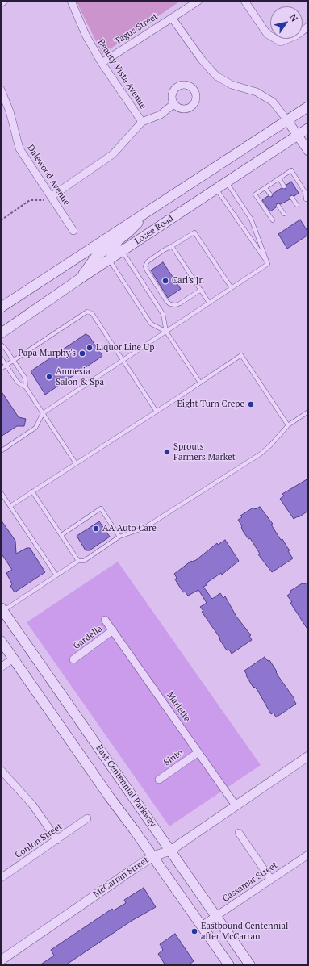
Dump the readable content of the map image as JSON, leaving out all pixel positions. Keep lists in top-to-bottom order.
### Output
{
  "streets": {
    "main road": ["Losee Road", "East Centennial Parkway"],
    "street": [
      "Tagus Street",
      "Beauty Vista Avenue",
      "Dalewood Avenue",
      "Gardella",
      "Marlette",
      "Sinto",
      "Conlon Street",
      "McCarran Street",
      "Cassamar Street"
    ]
  },
  "crossings": [
    ["Tagus Street", "Beauty Vista Avenue"],
    ["Gardella", "Marlette"],
    ["Marlette", "Sinto"],
    ["Marlette", "McCarran Street"],
    ["East Centennial Parkway", "McCarran Street"],
    ["East Centennial Parkway", "Cassamar Street"]
  ],
  "places": [
    "Carl's Jr.",
    "Liquor Line Up",
    "Papa Murphy's",
    "Amnesia Salon & Spa",
    "Eight Turn Crepe",
    "Sprouts Farmers Market",
    "AA Auto Care",
    "Eastbound Centennial after McCarran"
  ],
  "north": "top right"
}
